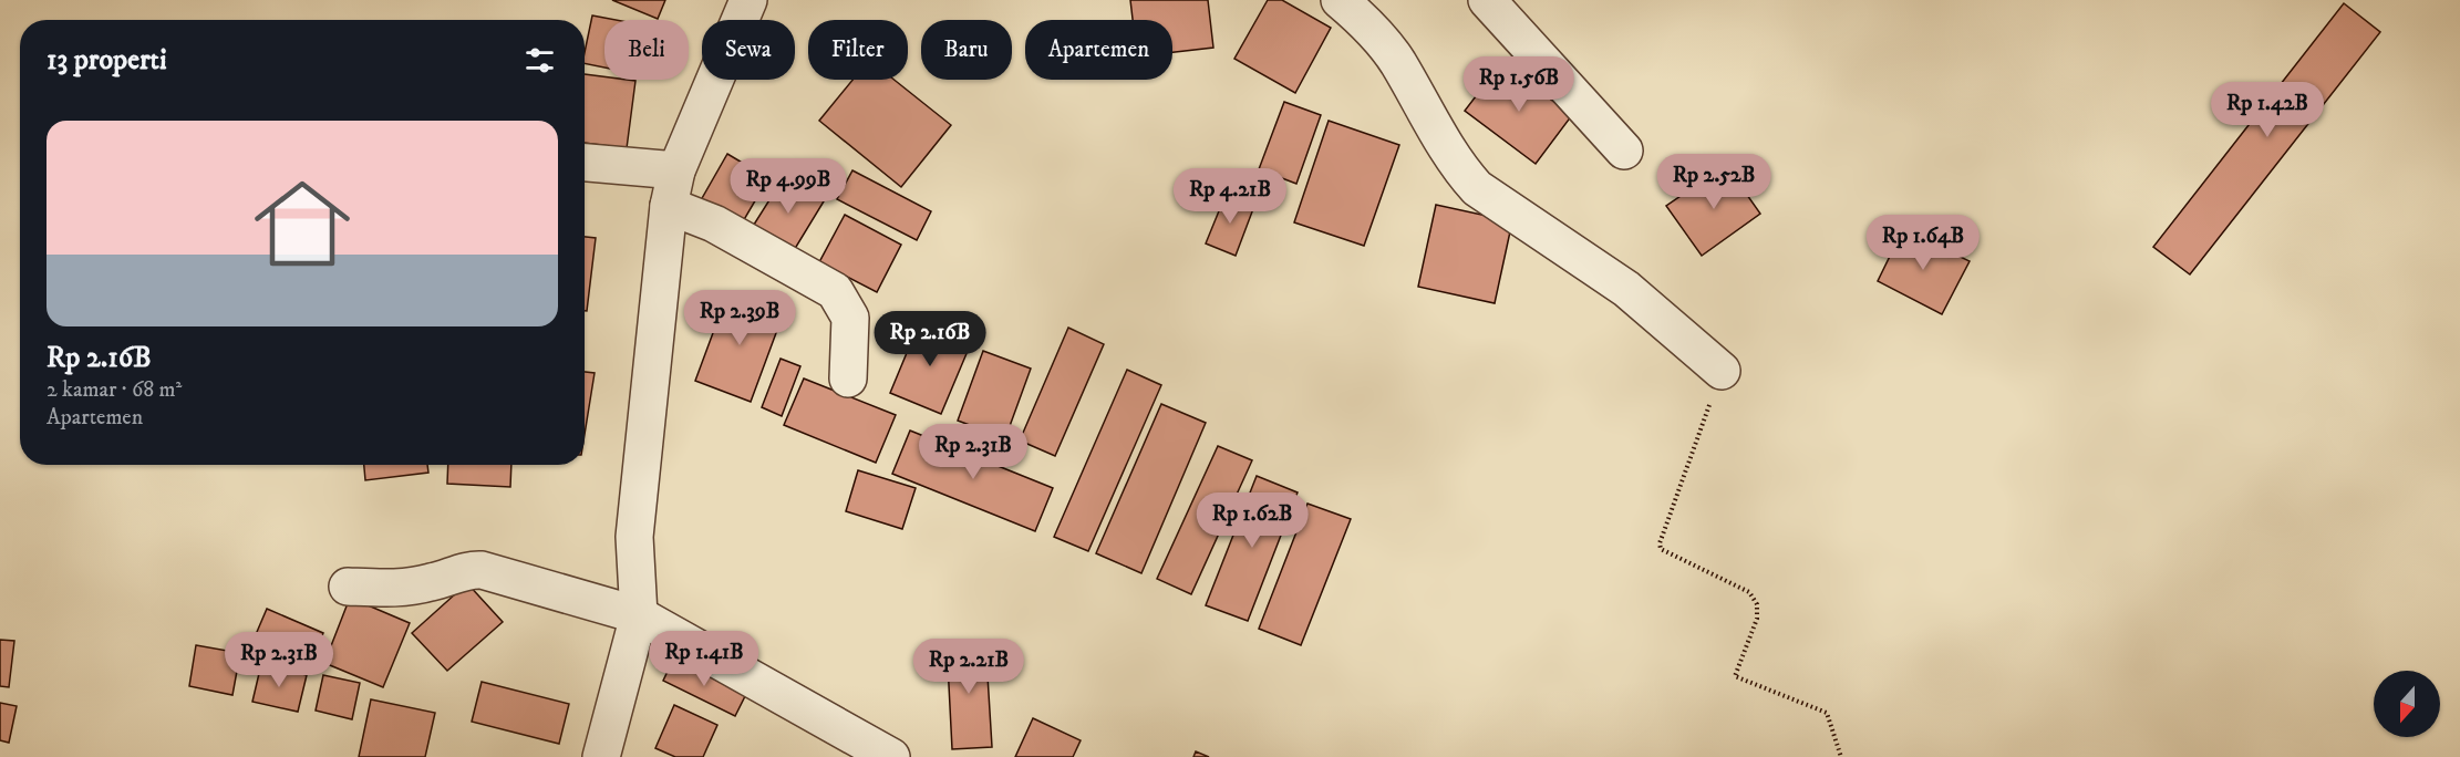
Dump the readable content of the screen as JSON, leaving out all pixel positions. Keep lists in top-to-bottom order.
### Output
{
  "north": "bottom",
  "page": {
    "chip": [
      "Beli",
      "Sewa",
      "Filter",
      "Baru",
      "Apartemen"
    ],
    "heading": "13 properti",
    "price": [
      "Rp 1.56B",
      "Rp 1.42B",
      "Rp 2.52B",
      "Rp 4.99B",
      "Rp 4.21B",
      "Rp 1.64B",
      "Rp 2.39B",
      "Rp 2.16B",
      "Rp 2.31B",
      "Rp 1.62B",
      "Rp 1.41B",
      "Rp 2.31B",
      "Rp 2.21B"
    ],
    "list": [
      {
        "name": "Rp 2.16B",
        "note": "2 kamar · 68 m² · Apartemen"
      }
    ]
  }
}
